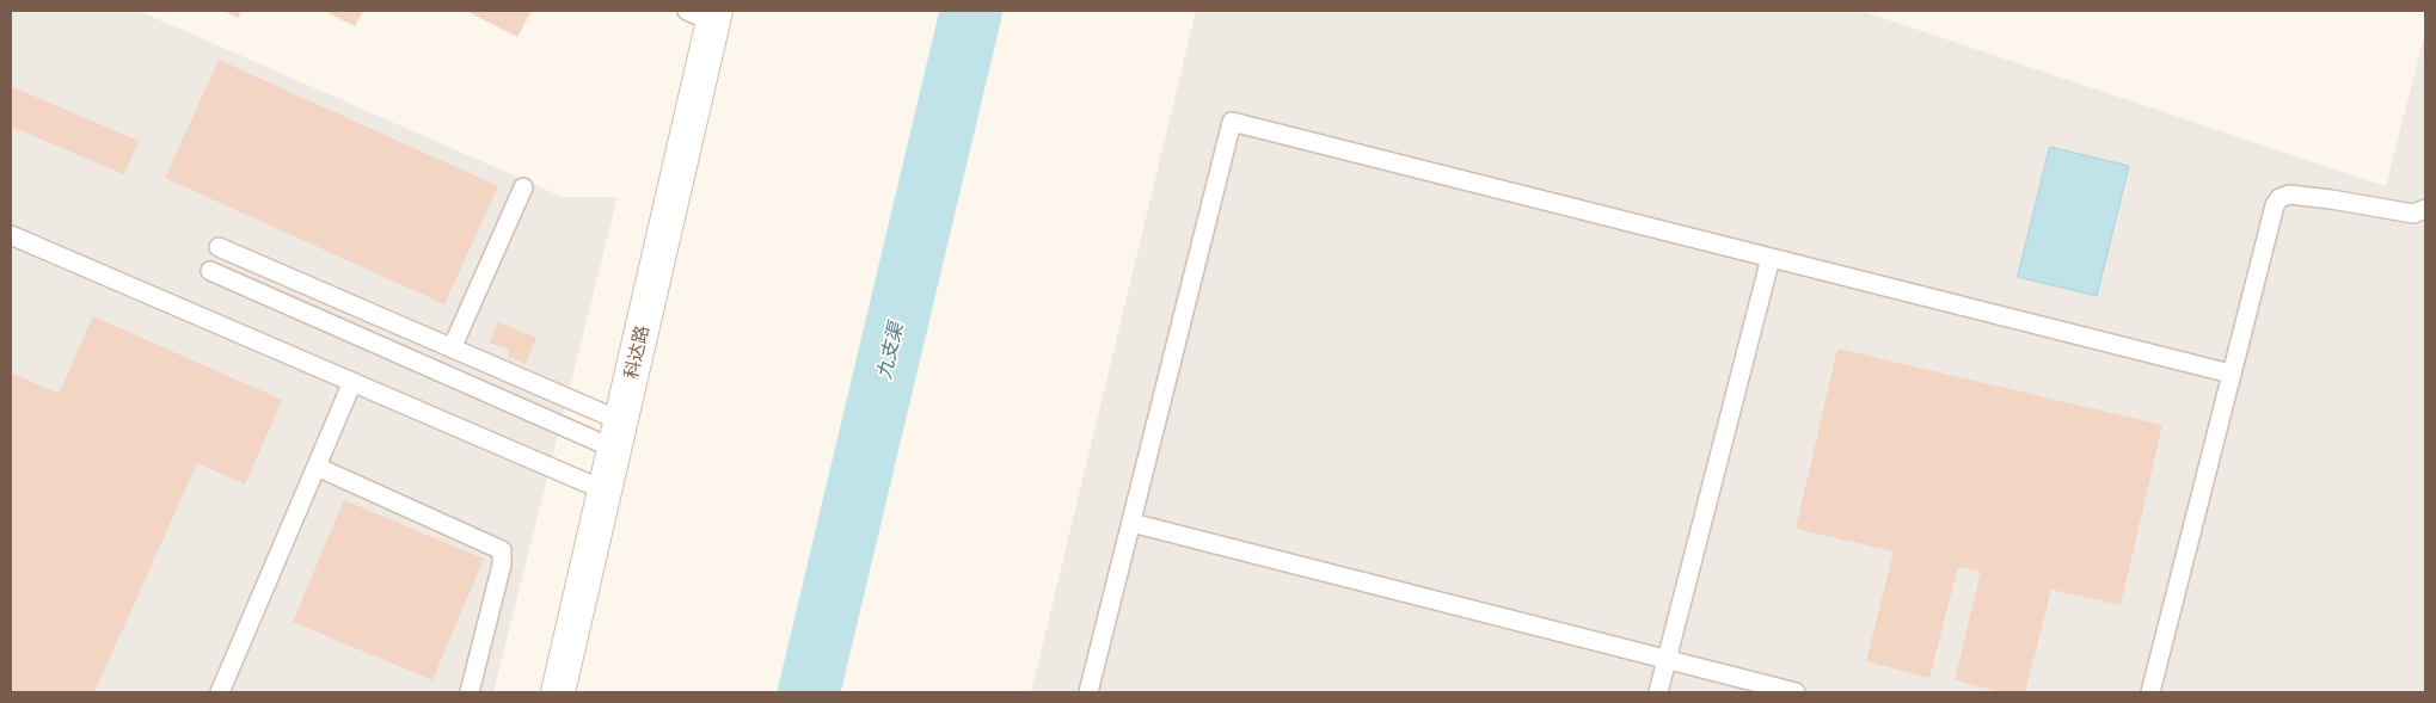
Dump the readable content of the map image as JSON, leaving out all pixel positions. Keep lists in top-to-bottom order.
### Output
{
  "streets": {
    "street": ["科达路"]
  },
  "water": ["九支渠"]
}
